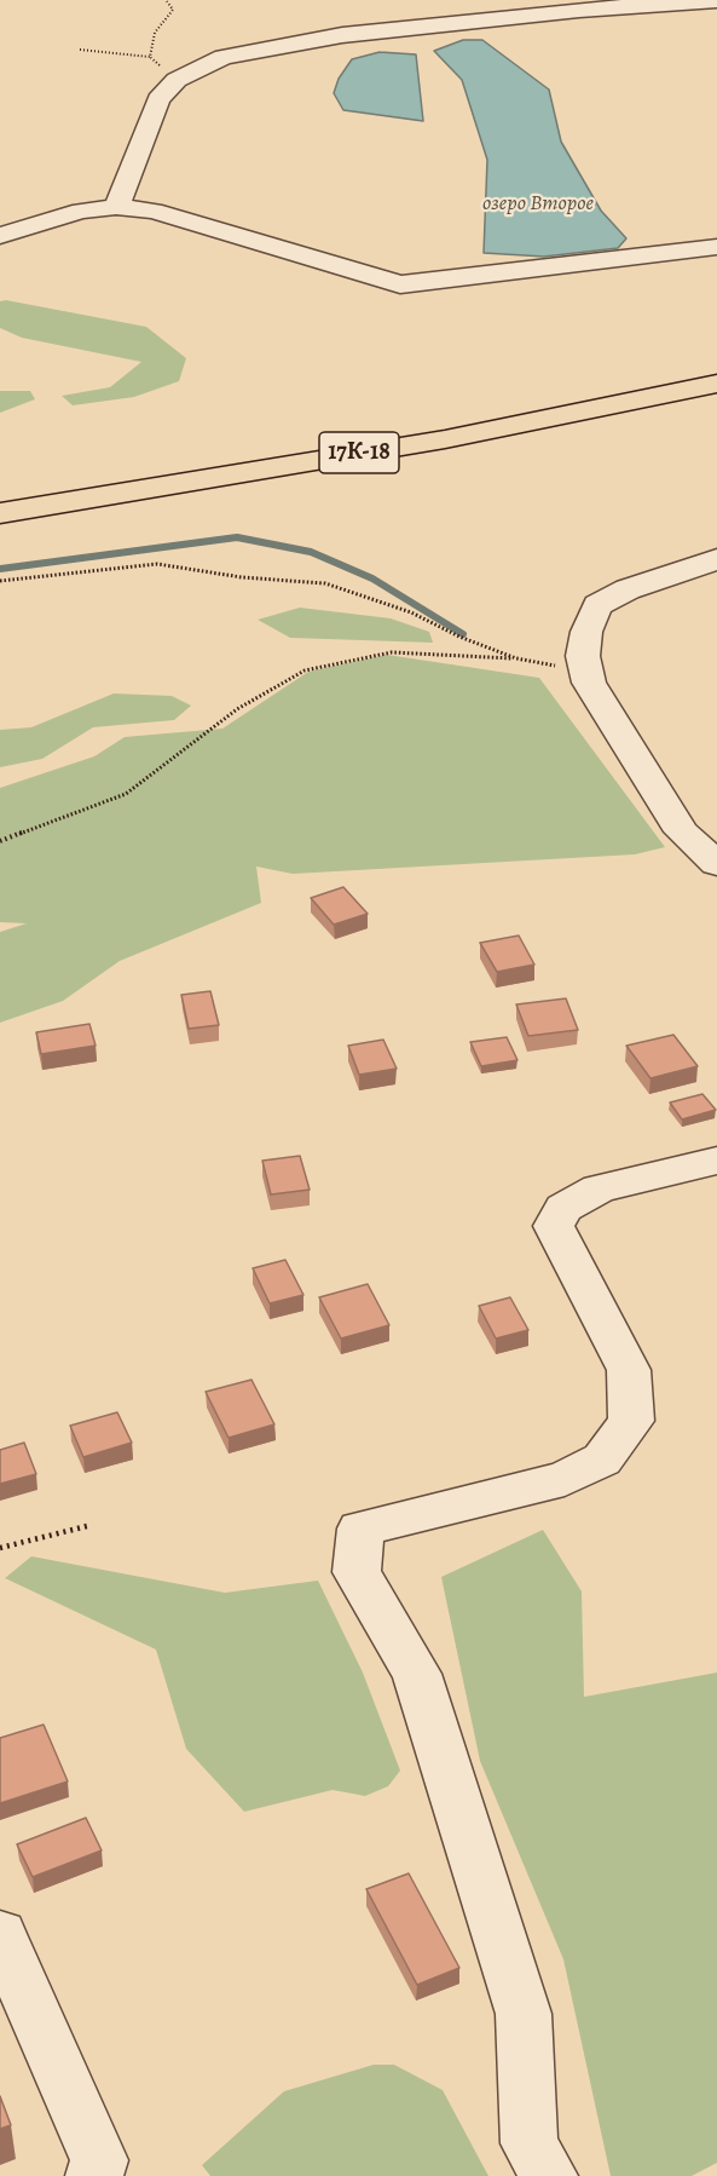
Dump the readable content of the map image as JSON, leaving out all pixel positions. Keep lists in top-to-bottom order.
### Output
{
  "streets": {
    "main road": ["17К-18"]
  },
  "water": ["озеро Второе"]
}
